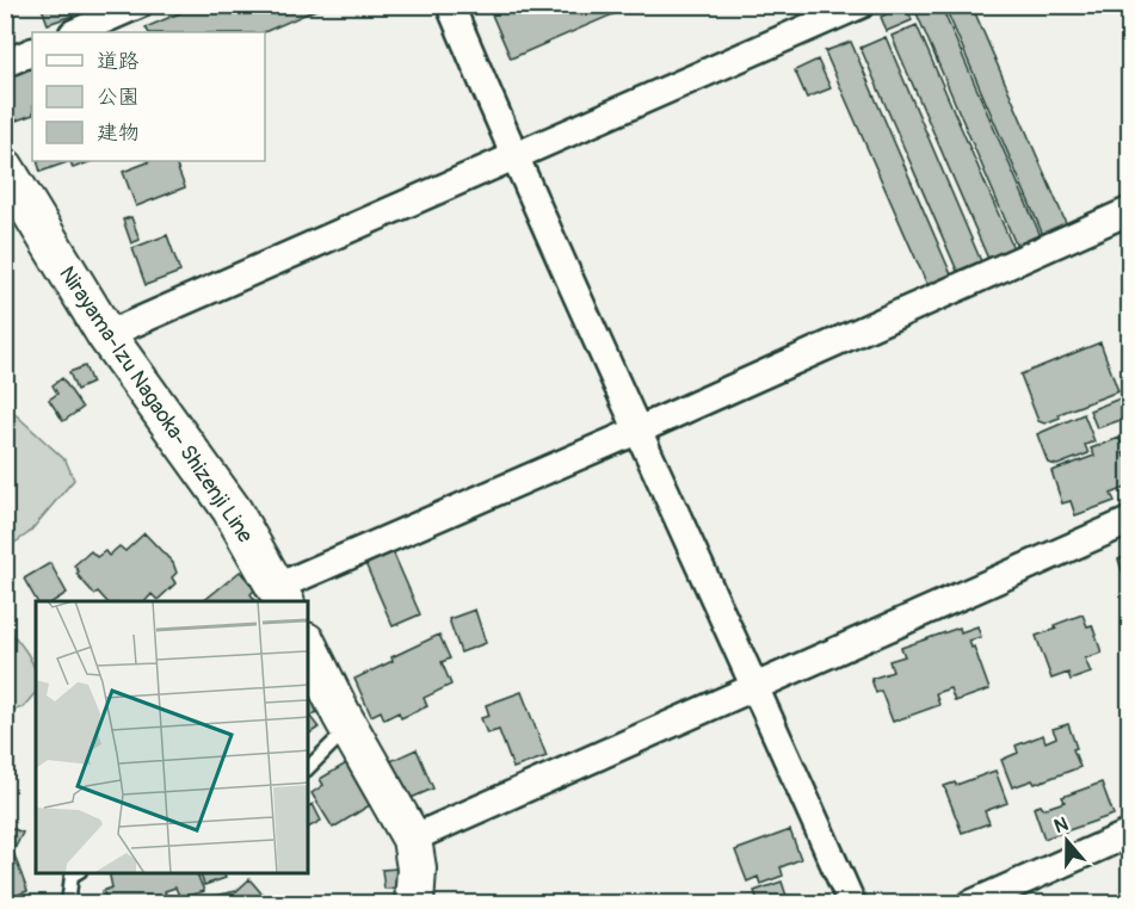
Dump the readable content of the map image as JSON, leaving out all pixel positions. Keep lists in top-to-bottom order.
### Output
{
  "streets": {
    "main road": ["Nirayama-Izu Nagaoka- Shizenji Line"]
  },
  "legend": ["道路", "公園", "建物"],
  "north": "top"
}
